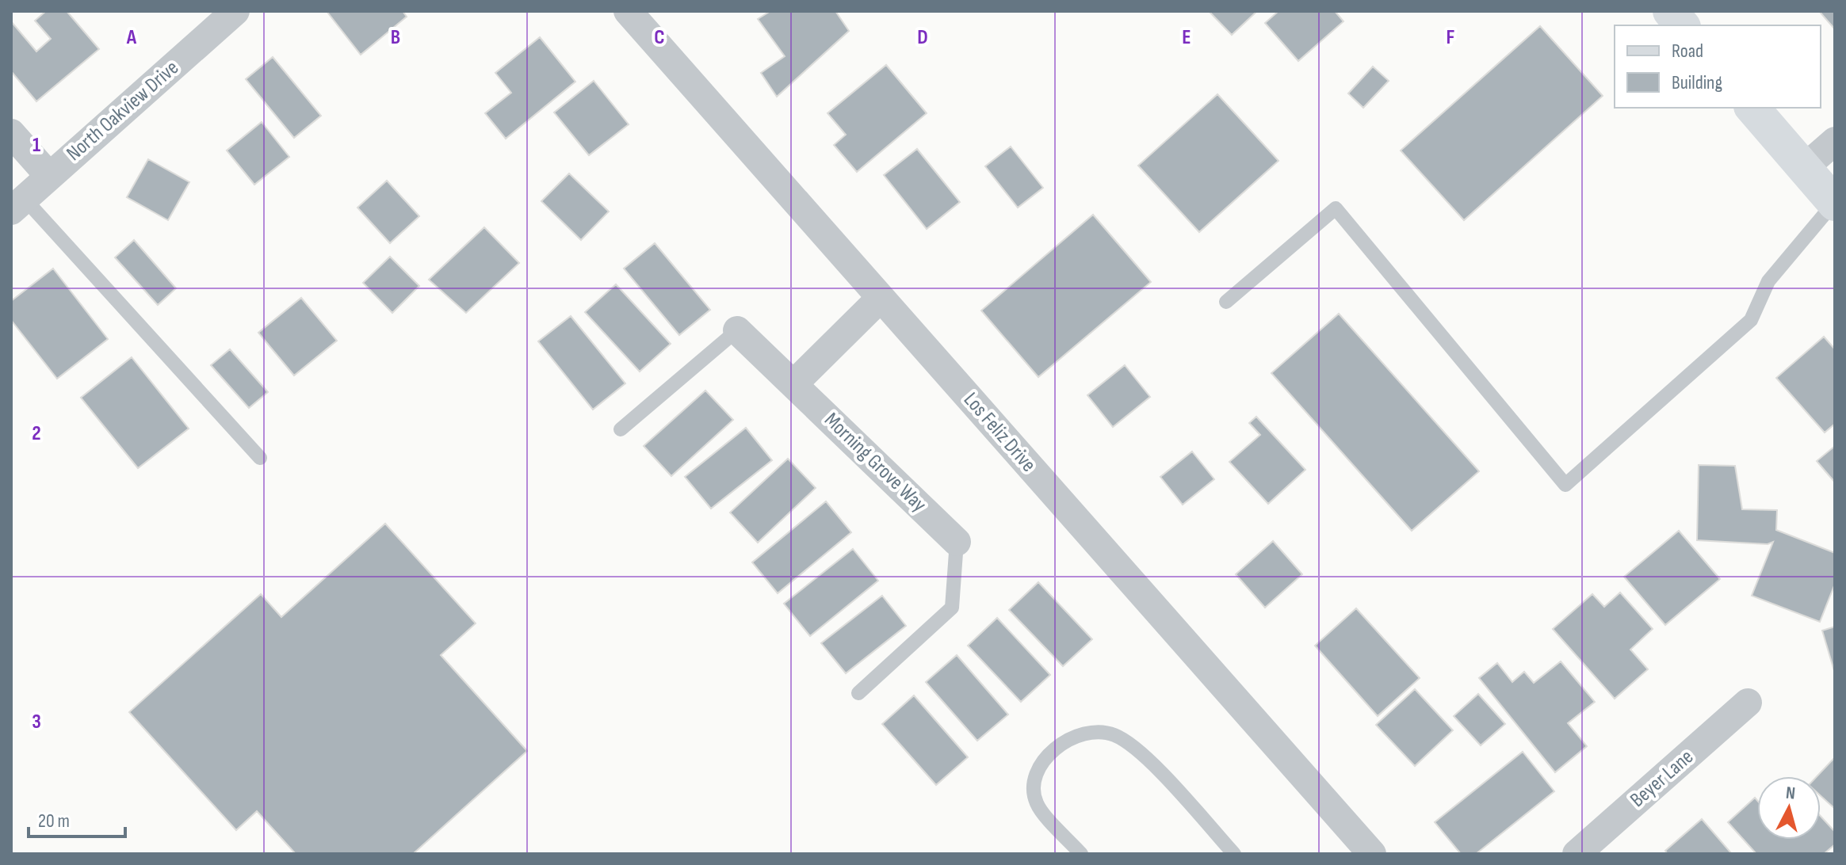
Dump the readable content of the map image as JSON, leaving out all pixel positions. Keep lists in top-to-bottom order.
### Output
{
  "streets": {
    "street": [
      "North Oakview Drive",
      "Los Feliz Drive",
      "Morning Grove Way",
      "Beyer Lane"
    ]
  },
  "legend": ["Road", "Building"],
  "scale_bar": "20 m",
  "north": "top",
  "grid": {
    "columns": [
      "A",
      "B",
      "C",
      "D",
      "E",
      "F"
    ],
    "rows": ["1", "2", "3"]
  }
}
